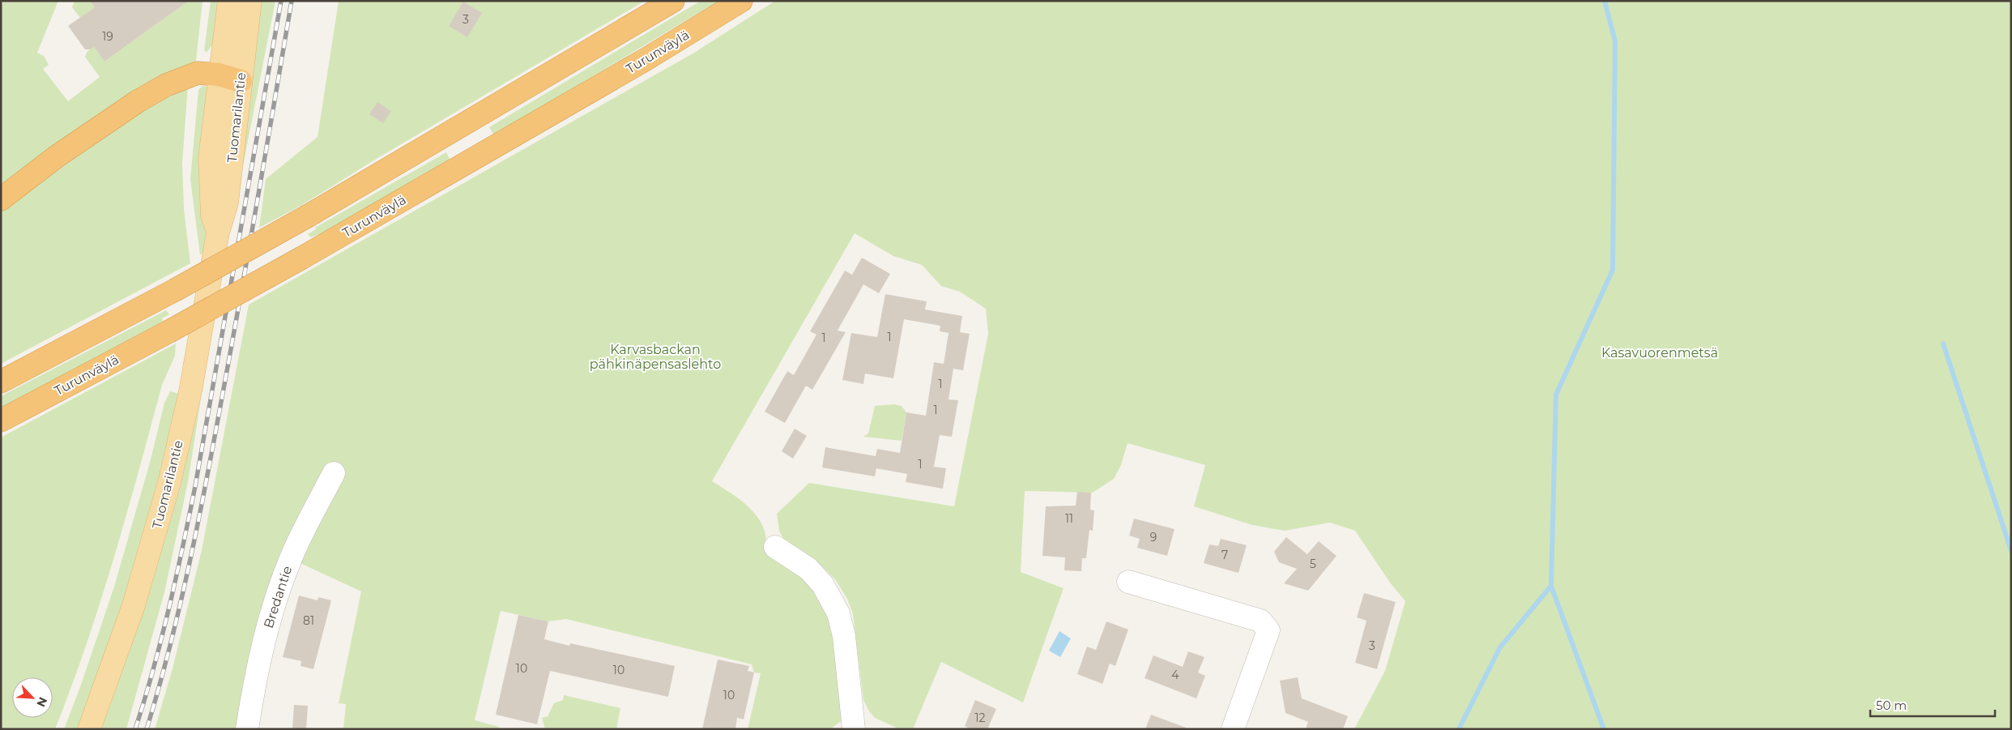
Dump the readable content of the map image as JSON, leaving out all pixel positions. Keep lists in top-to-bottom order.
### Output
{
  "streets": {
    "highway": ["Turunväylä"],
    "main road": ["Tuomarilantie"],
    "street": ["Bredantie"]
  },
  "parks": ["Karvasbackan pähkinäpensaslehto", "Kasavuorenmetsä"],
  "house_numbers": [
    "3",
    "19",
    "1",
    "1",
    "1",
    "1",
    "1",
    "11",
    "9",
    "7",
    "5",
    "81",
    "3",
    "10",
    "10",
    "4",
    "10",
    "12"
  ],
  "scale_bar": "50 m",
  "north": "bottom right"
}
